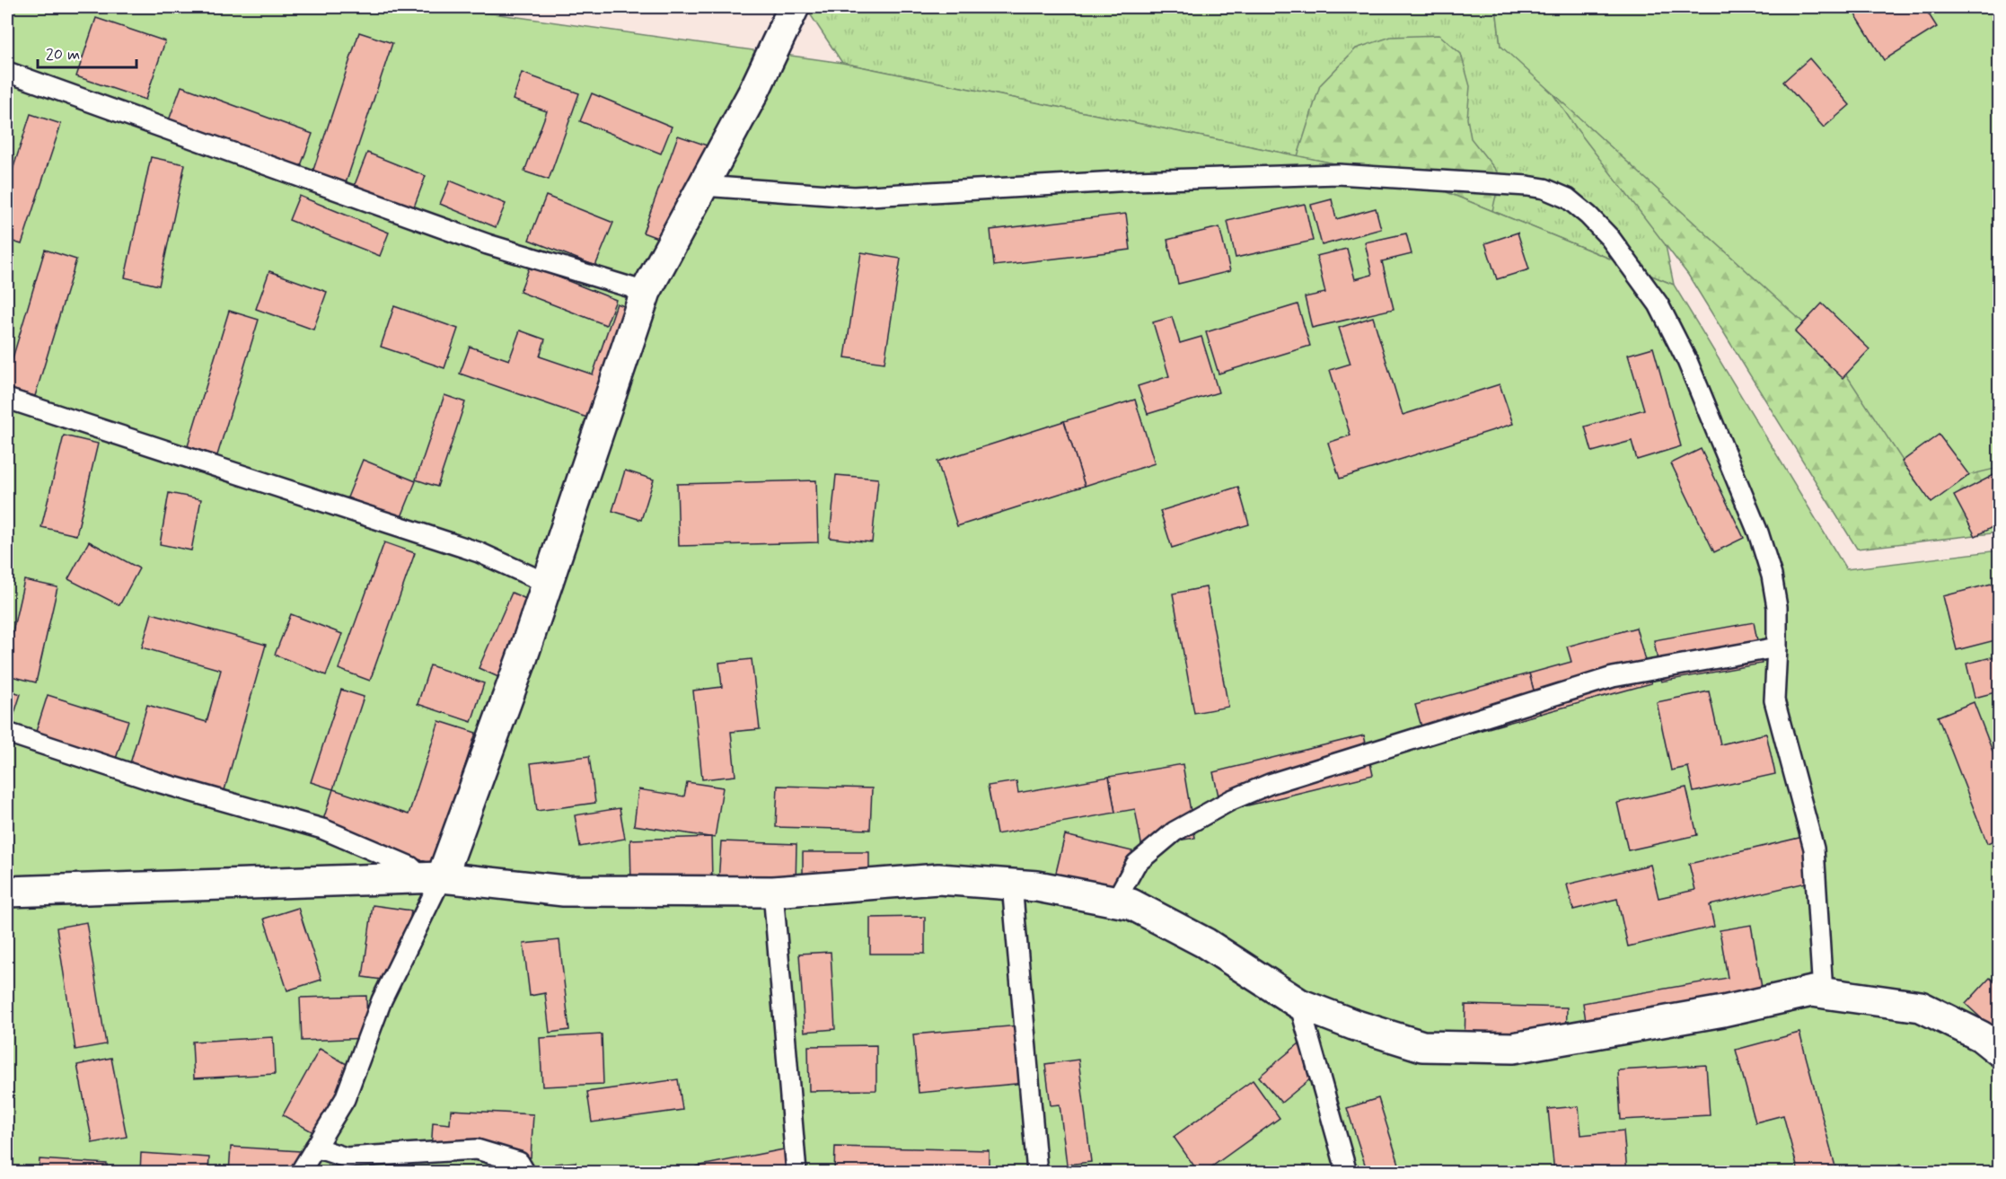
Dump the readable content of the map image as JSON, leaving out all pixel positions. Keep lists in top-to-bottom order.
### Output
{
  "scale_bar": "20 m"
}
